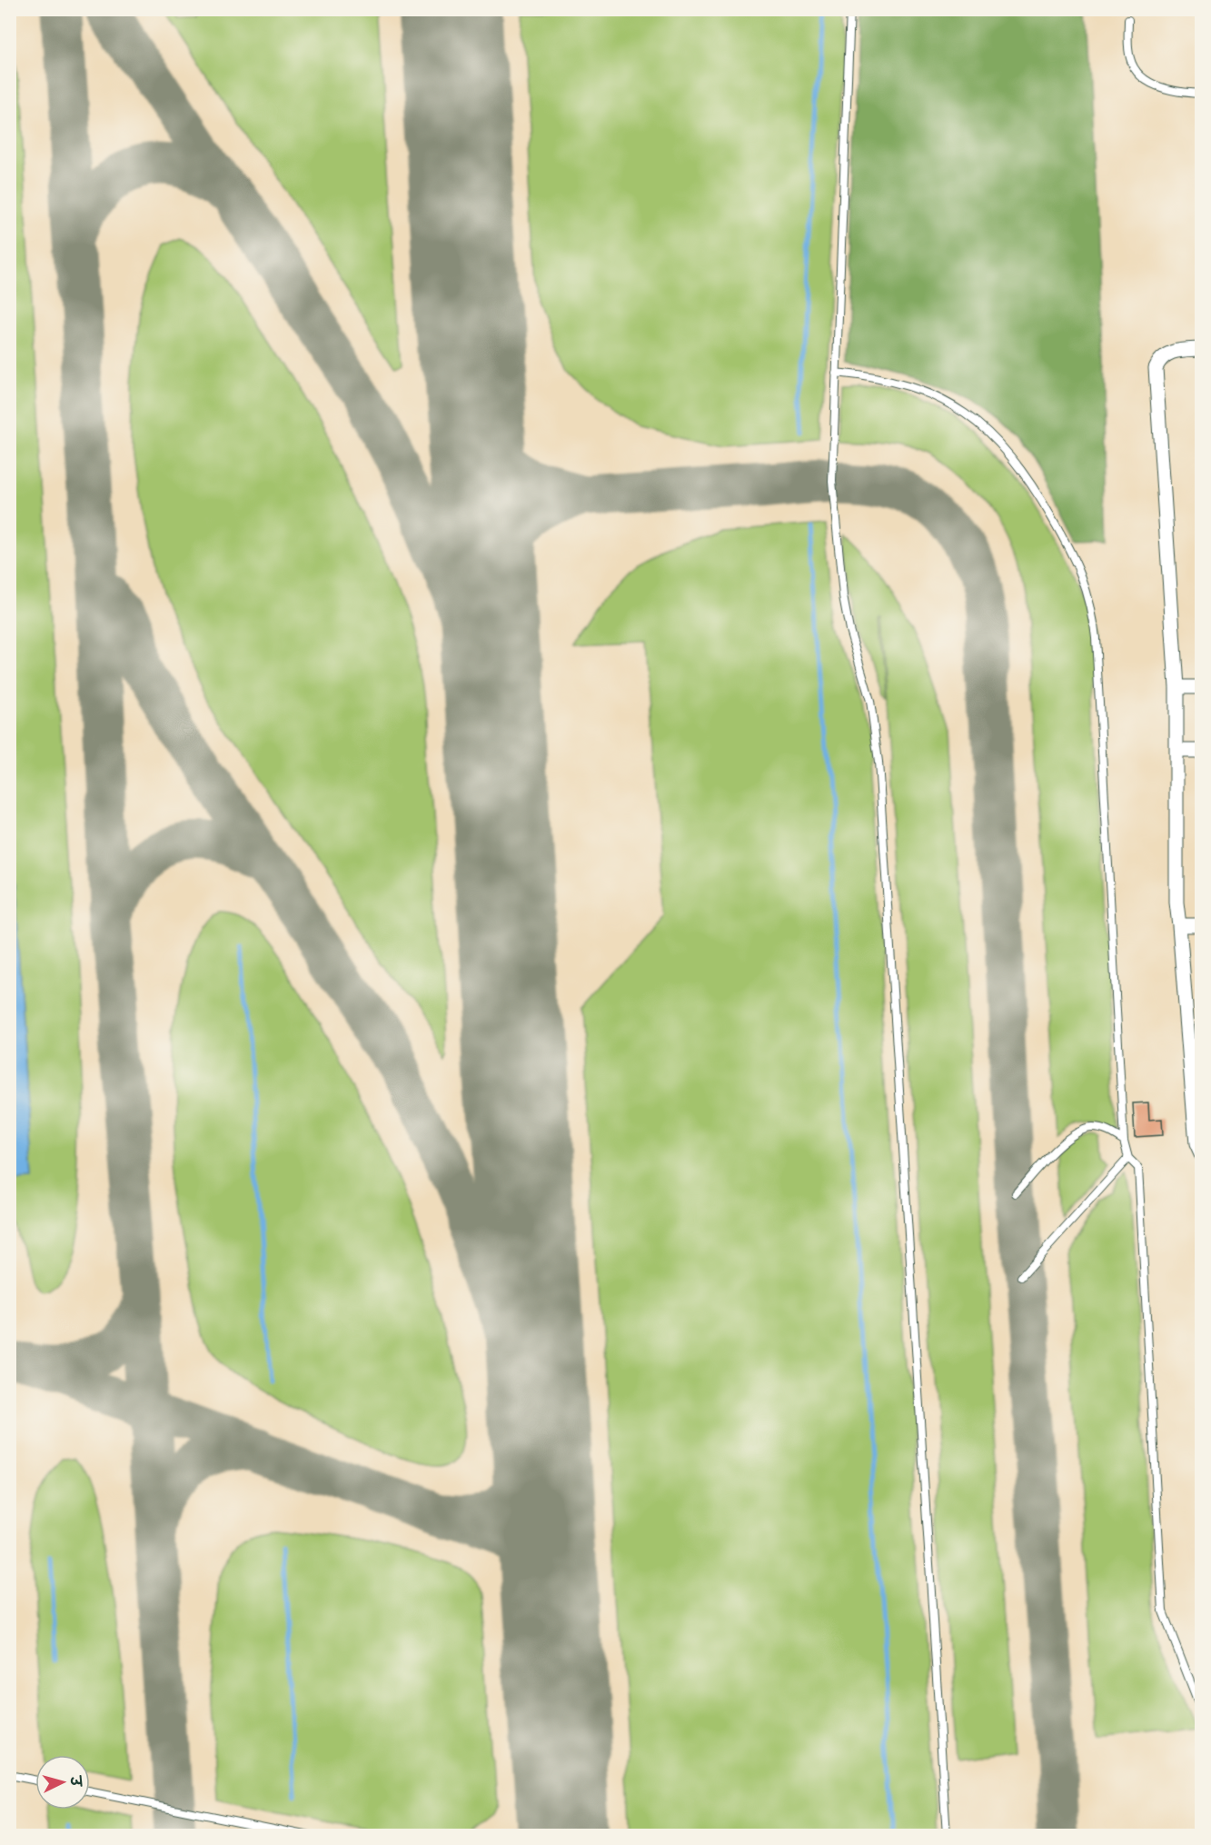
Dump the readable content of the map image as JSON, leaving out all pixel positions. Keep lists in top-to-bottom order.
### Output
{
  "north": "right"
}
